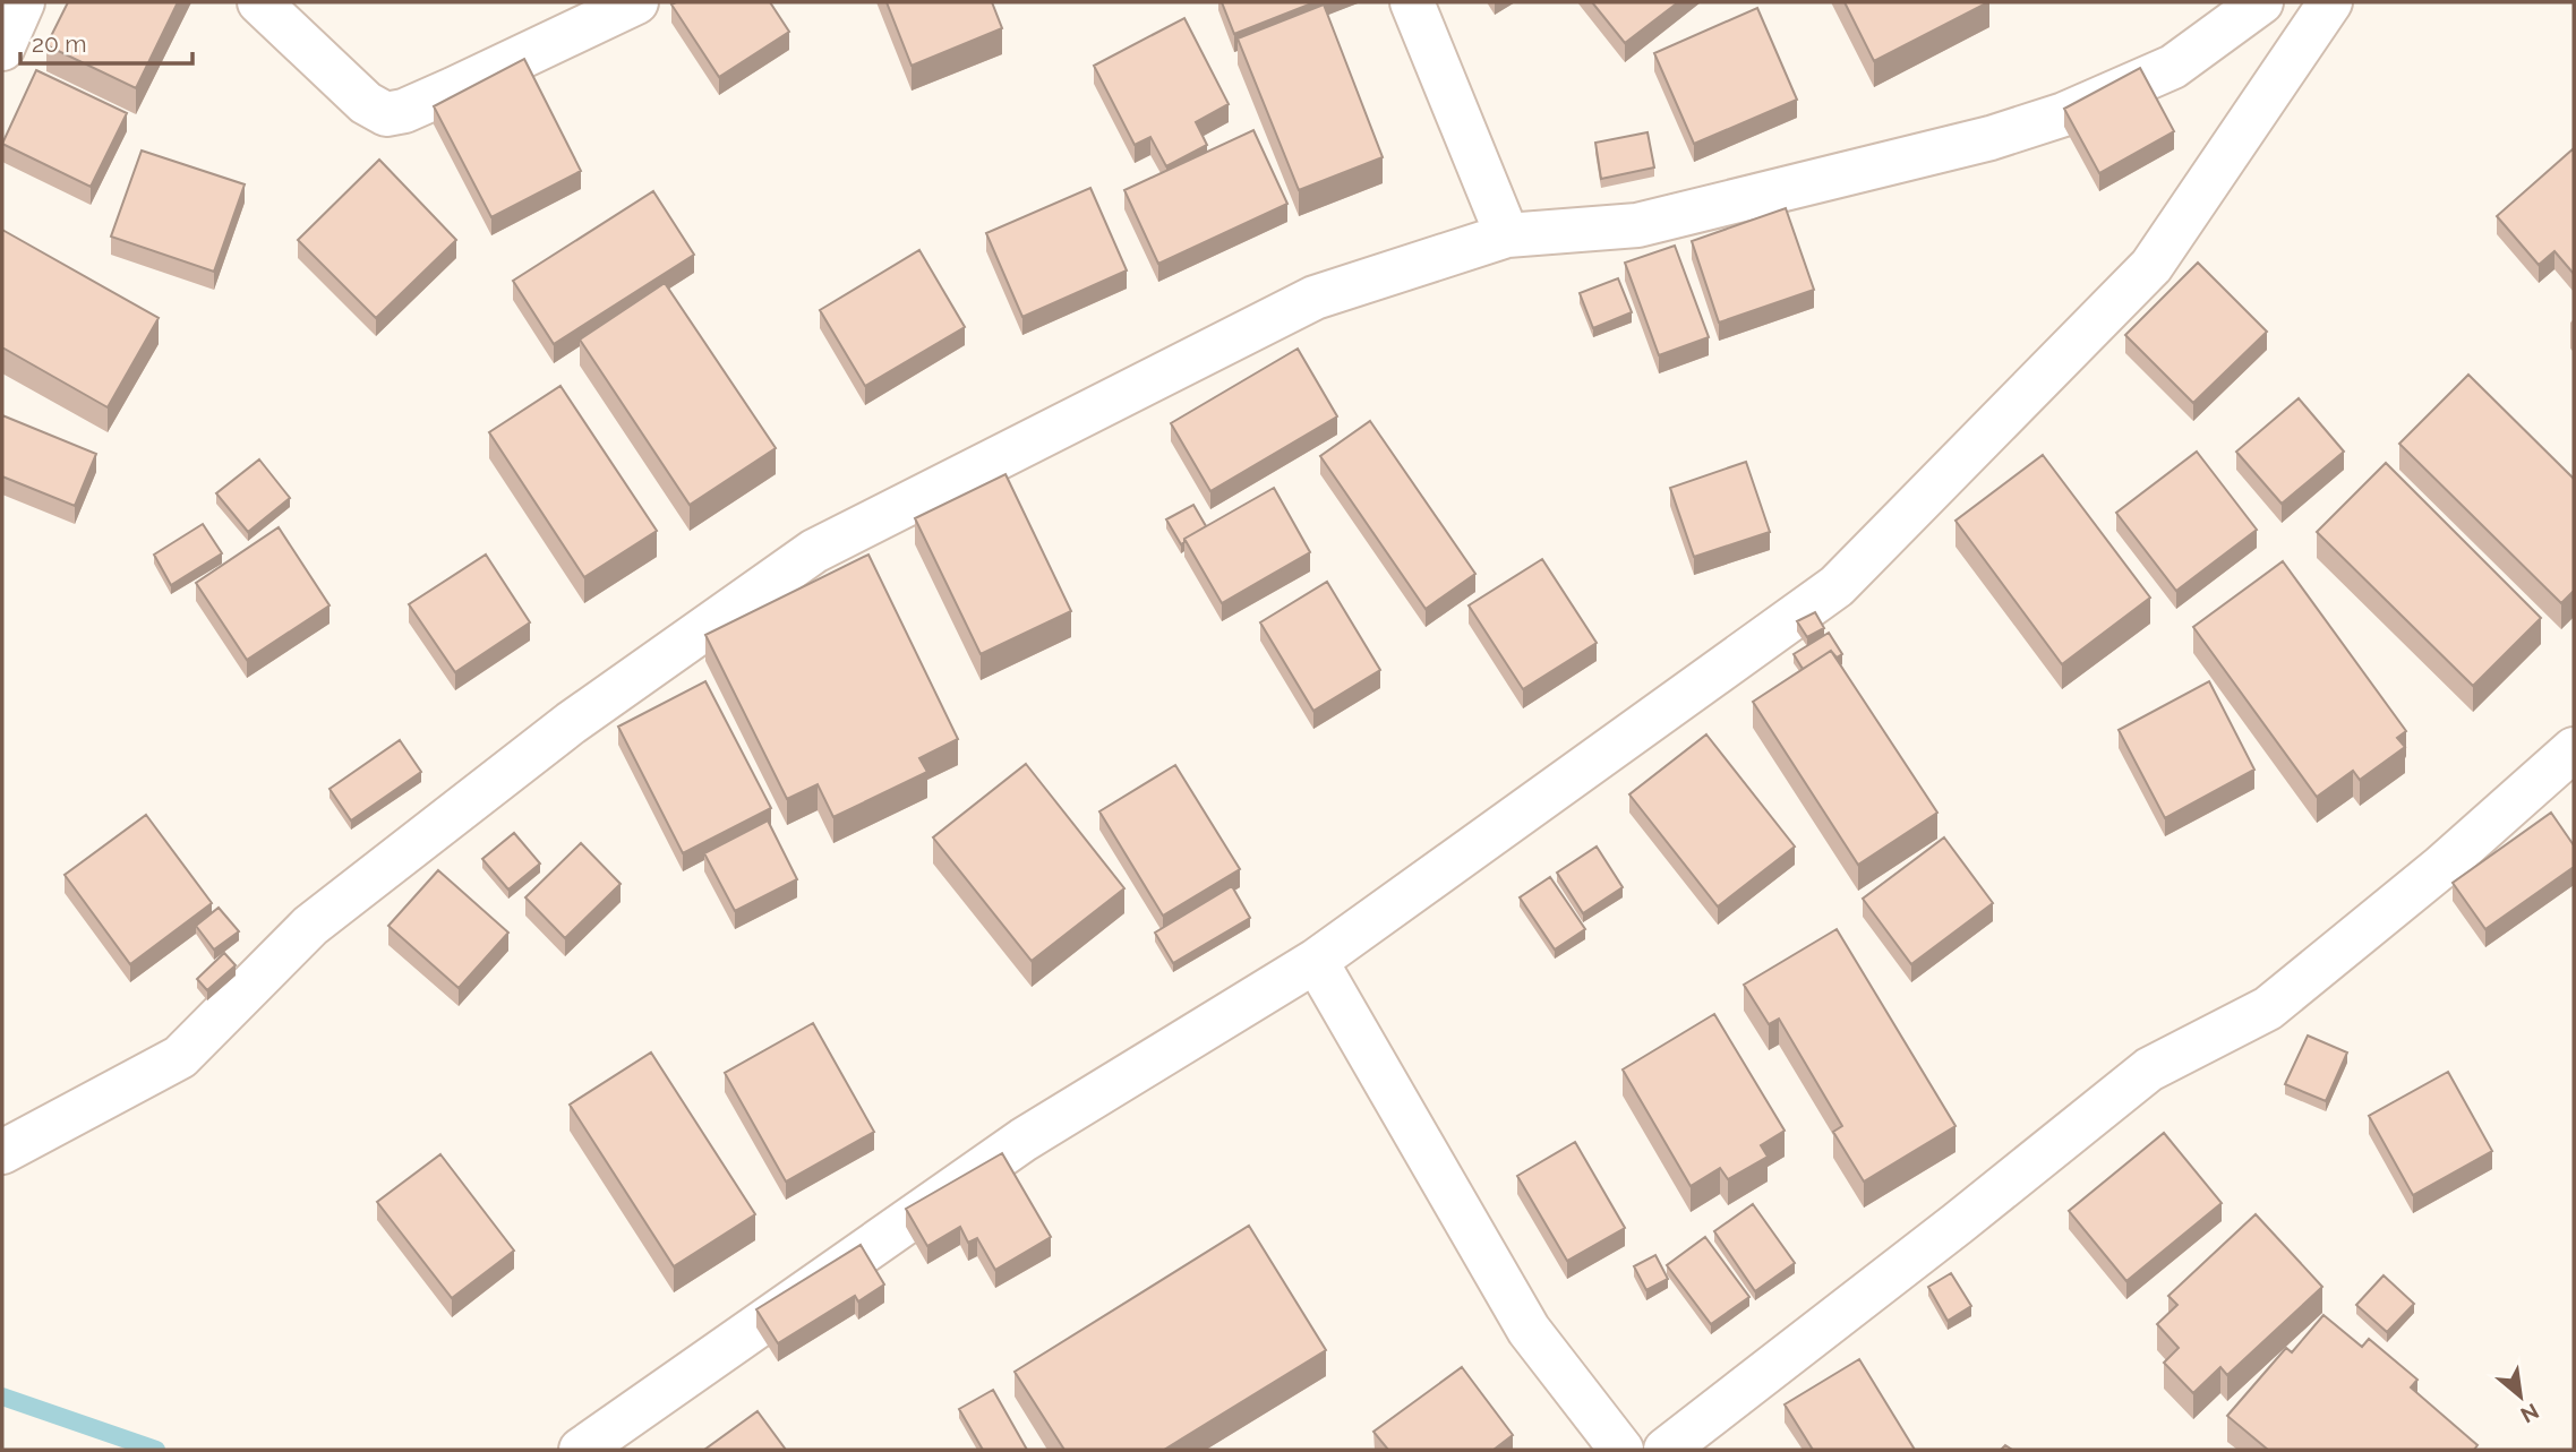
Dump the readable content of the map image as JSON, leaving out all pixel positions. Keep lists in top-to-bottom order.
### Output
{
  "scale_bar": "20 m",
  "north": "bottom right"
}
